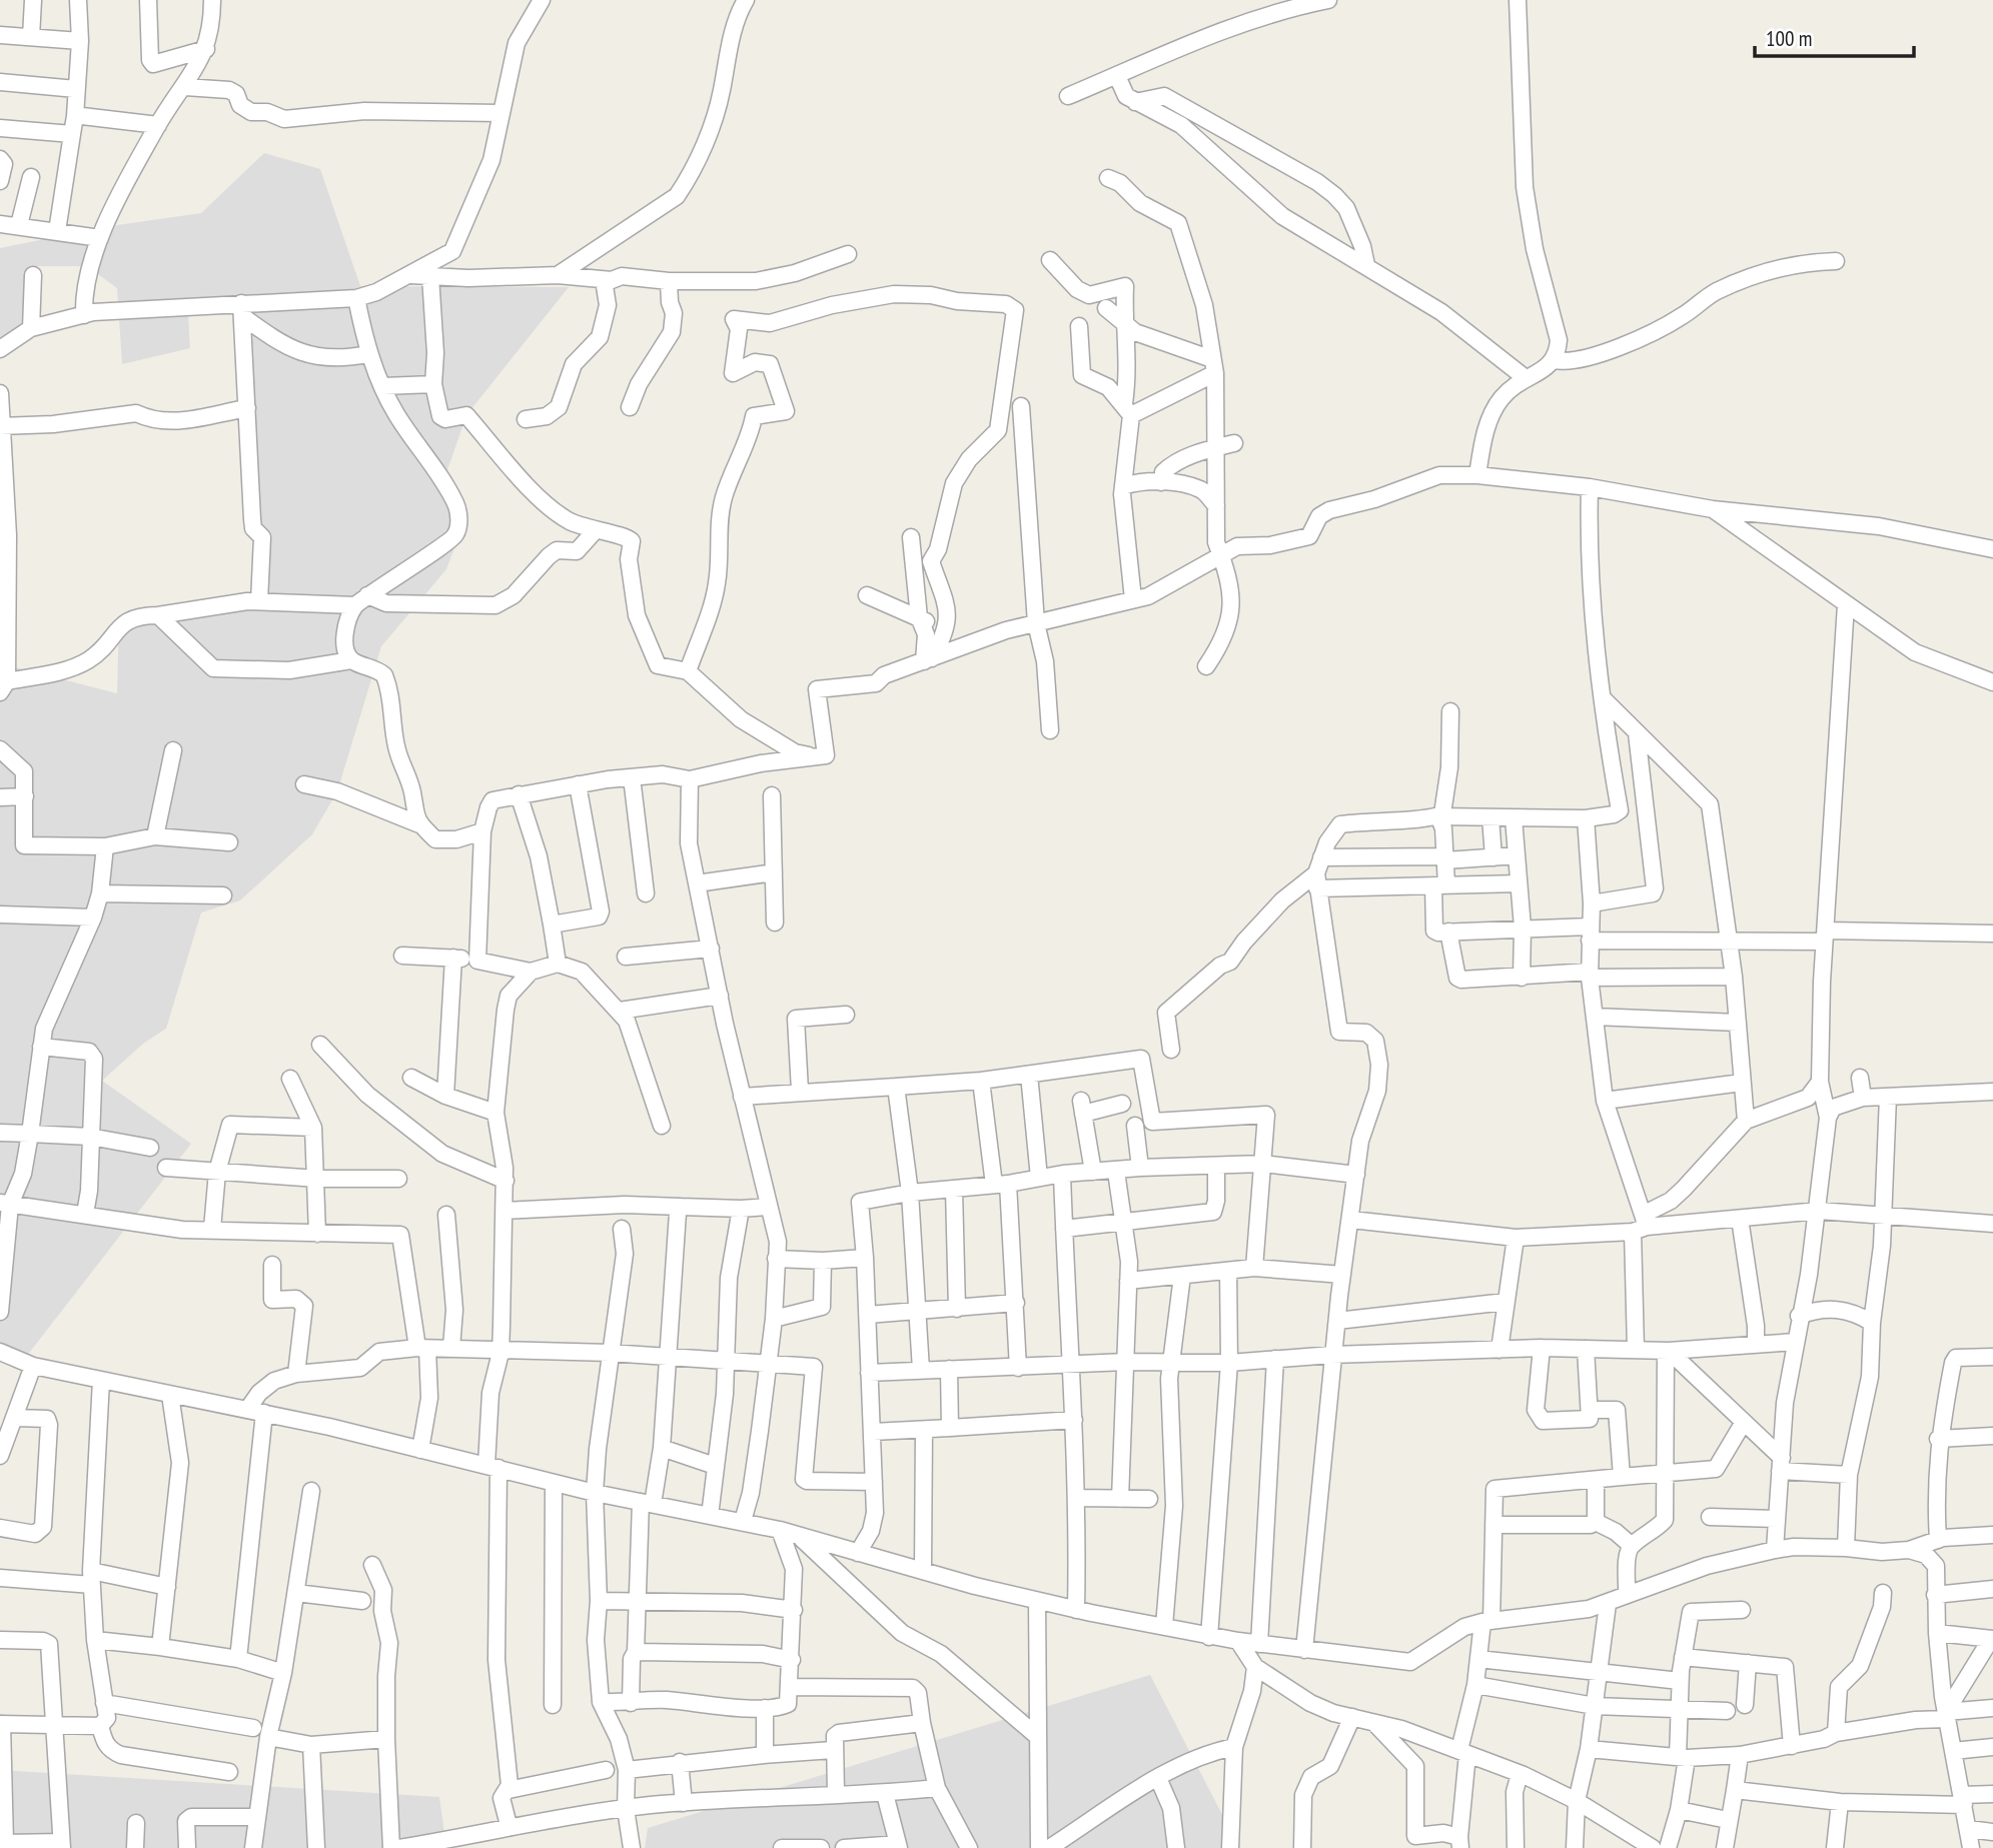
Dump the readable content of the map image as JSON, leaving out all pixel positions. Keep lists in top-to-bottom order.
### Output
{
  "scale_bar": "100 m"
}
